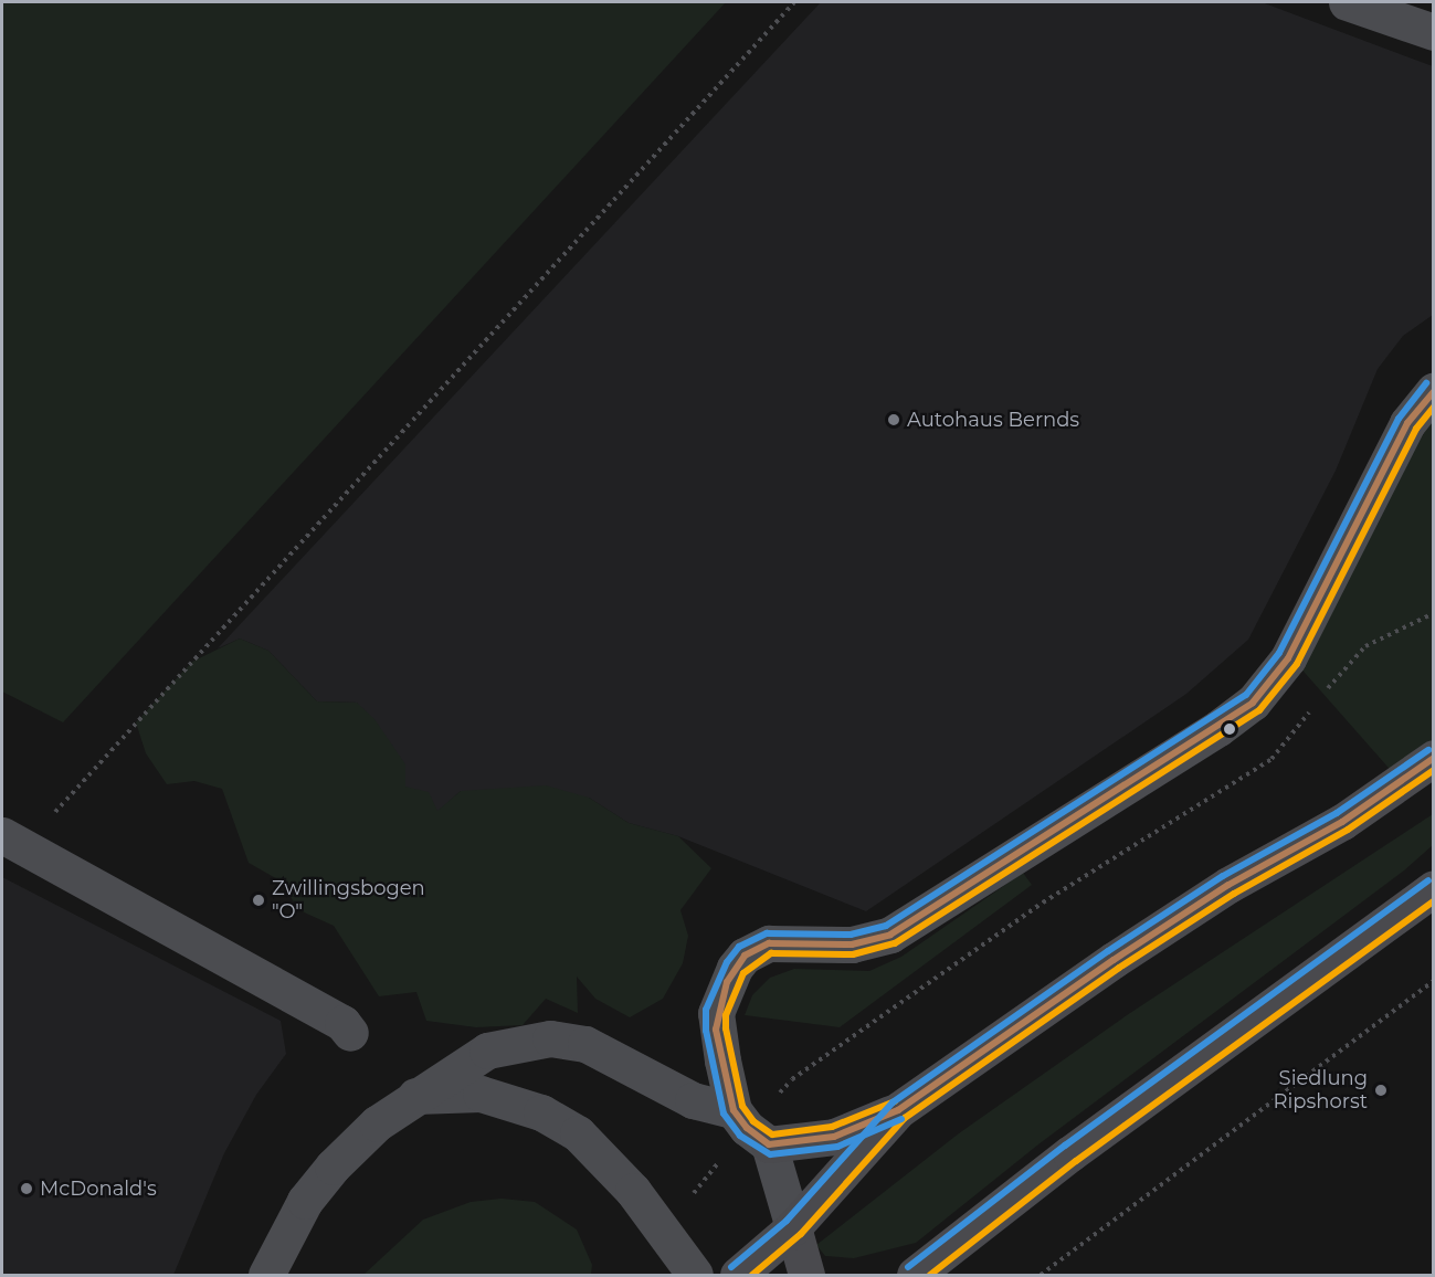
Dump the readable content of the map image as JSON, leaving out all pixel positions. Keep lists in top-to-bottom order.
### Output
{
  "places": [
    "Autohaus Bernds",
    "Zwillingsbogen \"O\"",
    "Siedlung Ripshorst",
    "McDonald's"
  ]
}
